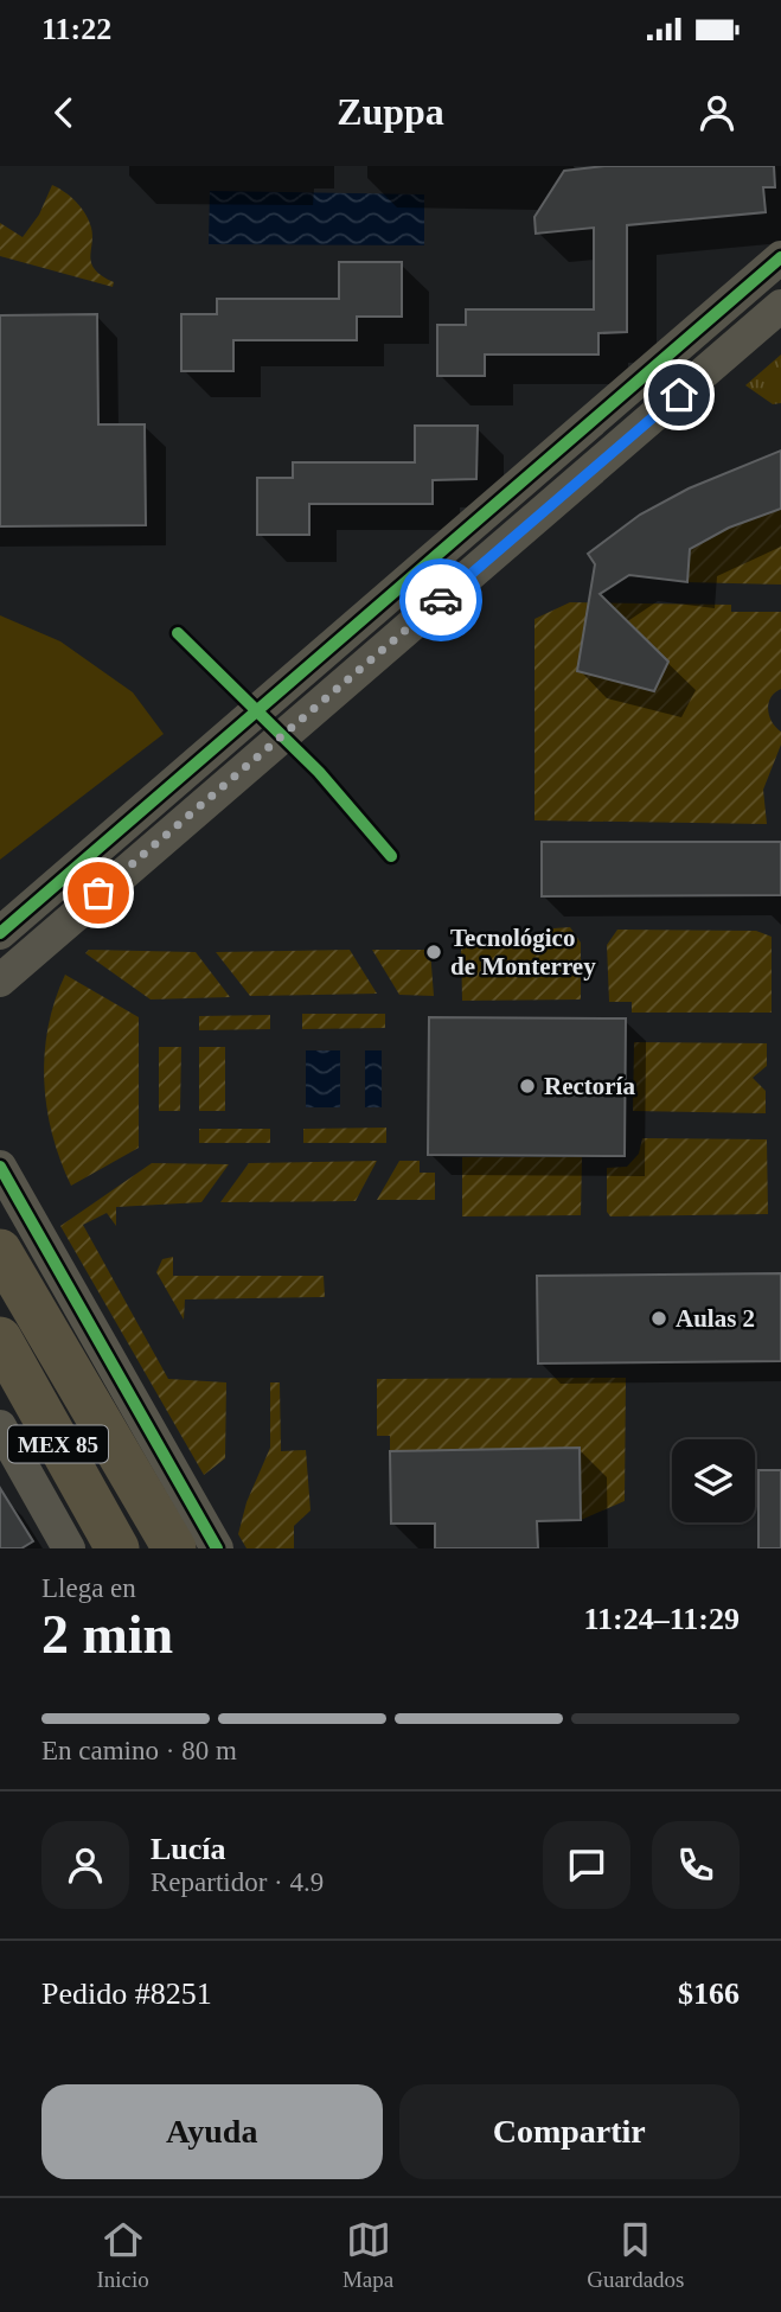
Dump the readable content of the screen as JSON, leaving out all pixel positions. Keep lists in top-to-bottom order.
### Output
{
  "streets": {
    "highway": ["MEX 85"]
  },
  "places": ["Tecnológico de Monterrey", "Rectoría", "Aulas 2"],
  "page": {
    "status": "11:22",
    "header": "Zuppa",
    "heading": ["2 min", "Llega en", "11:24–11:29"],
    "panel": [
      "Lucía",
      "Repartidor · 4.9",
      "Pedido #8251",
      "$166"
    ],
    "bar": "En camino · 80 m",
    "buttons": ["Ayuda", "Compartir"],
    "tabs": ["Inicio", "Mapa", "Guardados"]
  }
}
